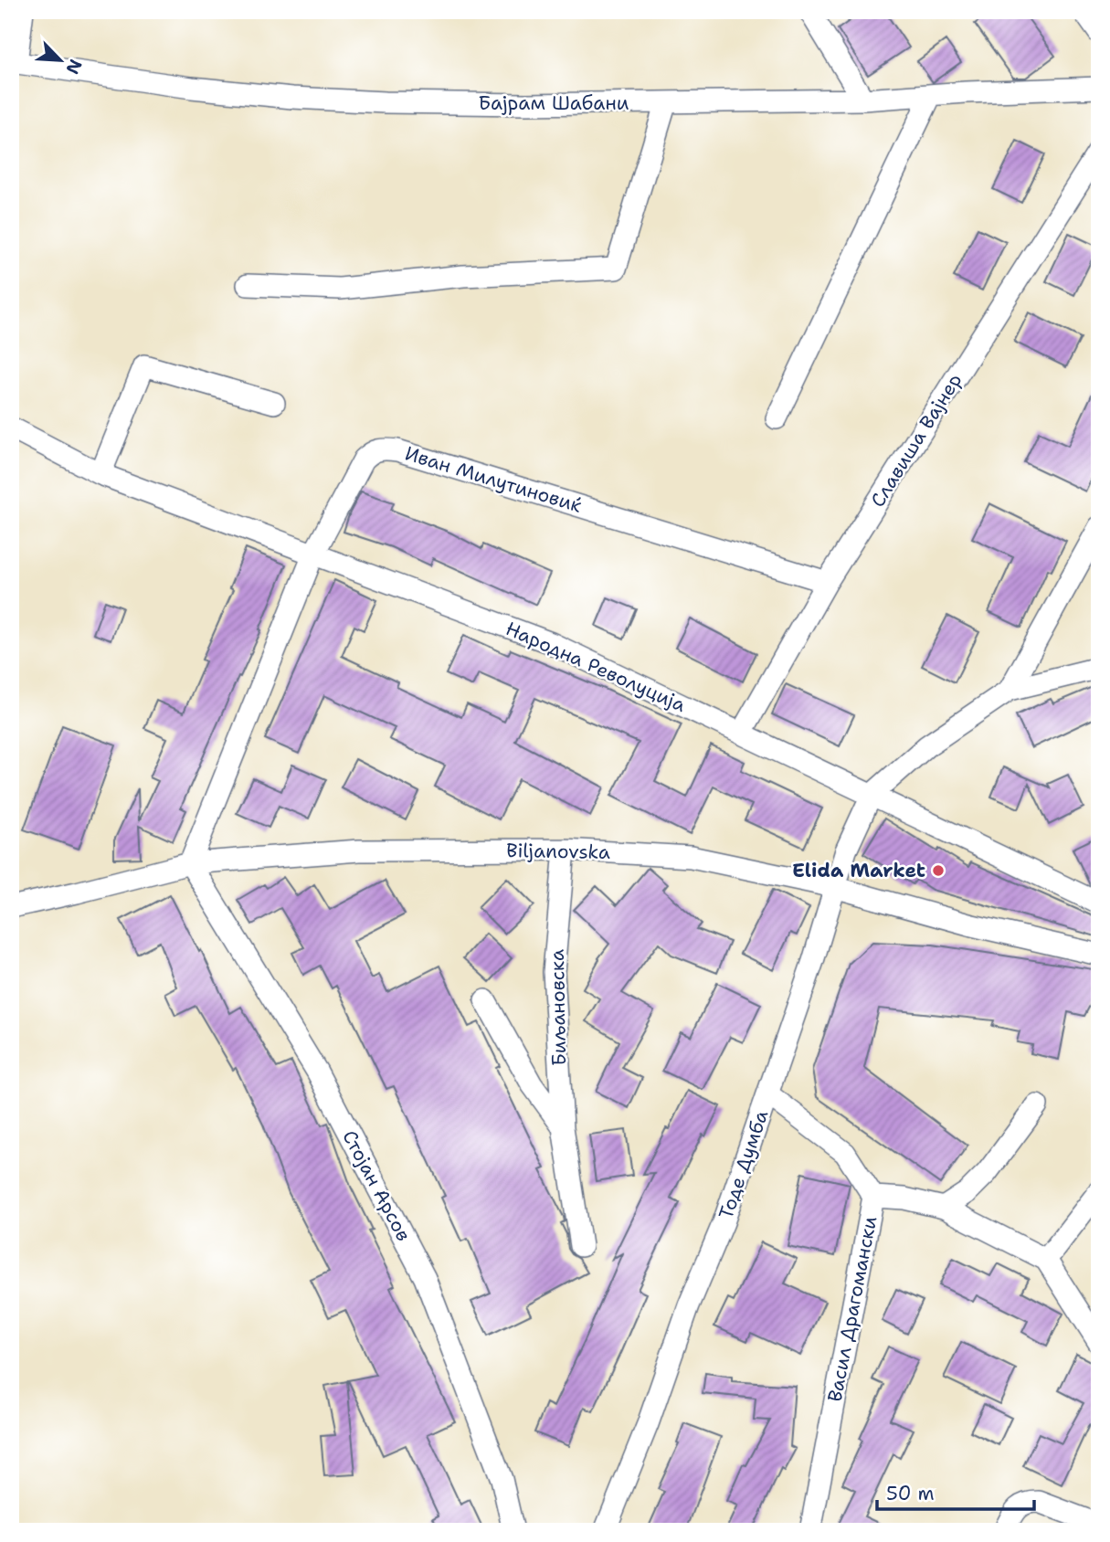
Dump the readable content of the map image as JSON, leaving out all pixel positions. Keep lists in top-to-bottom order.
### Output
{
  "streets": {
    "street": [
      "Бајрам Шабани",
      "Славиша Вајнер",
      "Иван Милутиновиќ",
      "Народна Револуција",
      "Biljanovska",
      "Биљановска",
      "Тоде Думба",
      "Стојан Арсов",
      "Васил Драгомански"
    ]
  },
  "crossings": [
    ["Славиша Вајнер", "Иван Милутиновиќ"],
    ["Славиша Вајнер", "Народна Револуција"],
    ["Иван Милутиновиќ", "Народна Револуција"],
    ["Иван Милутиновиќ", "Biljanovska"],
    ["Иван Милутиновиќ", "Стојан Арсов"],
    ["Народна Револуција", "Тоде Думба"],
    ["Biljanovska", "Биљановска"],
    ["Biljanovska", "Тоде Думба"],
    ["Biljanovska", "Стојан Арсов"],
    ["Тоде Думба", "Васил Драгомански"]
  ],
  "places": ["Elida Market"],
  "scale_bar": "50 m",
  "north": "bottom right"
}
